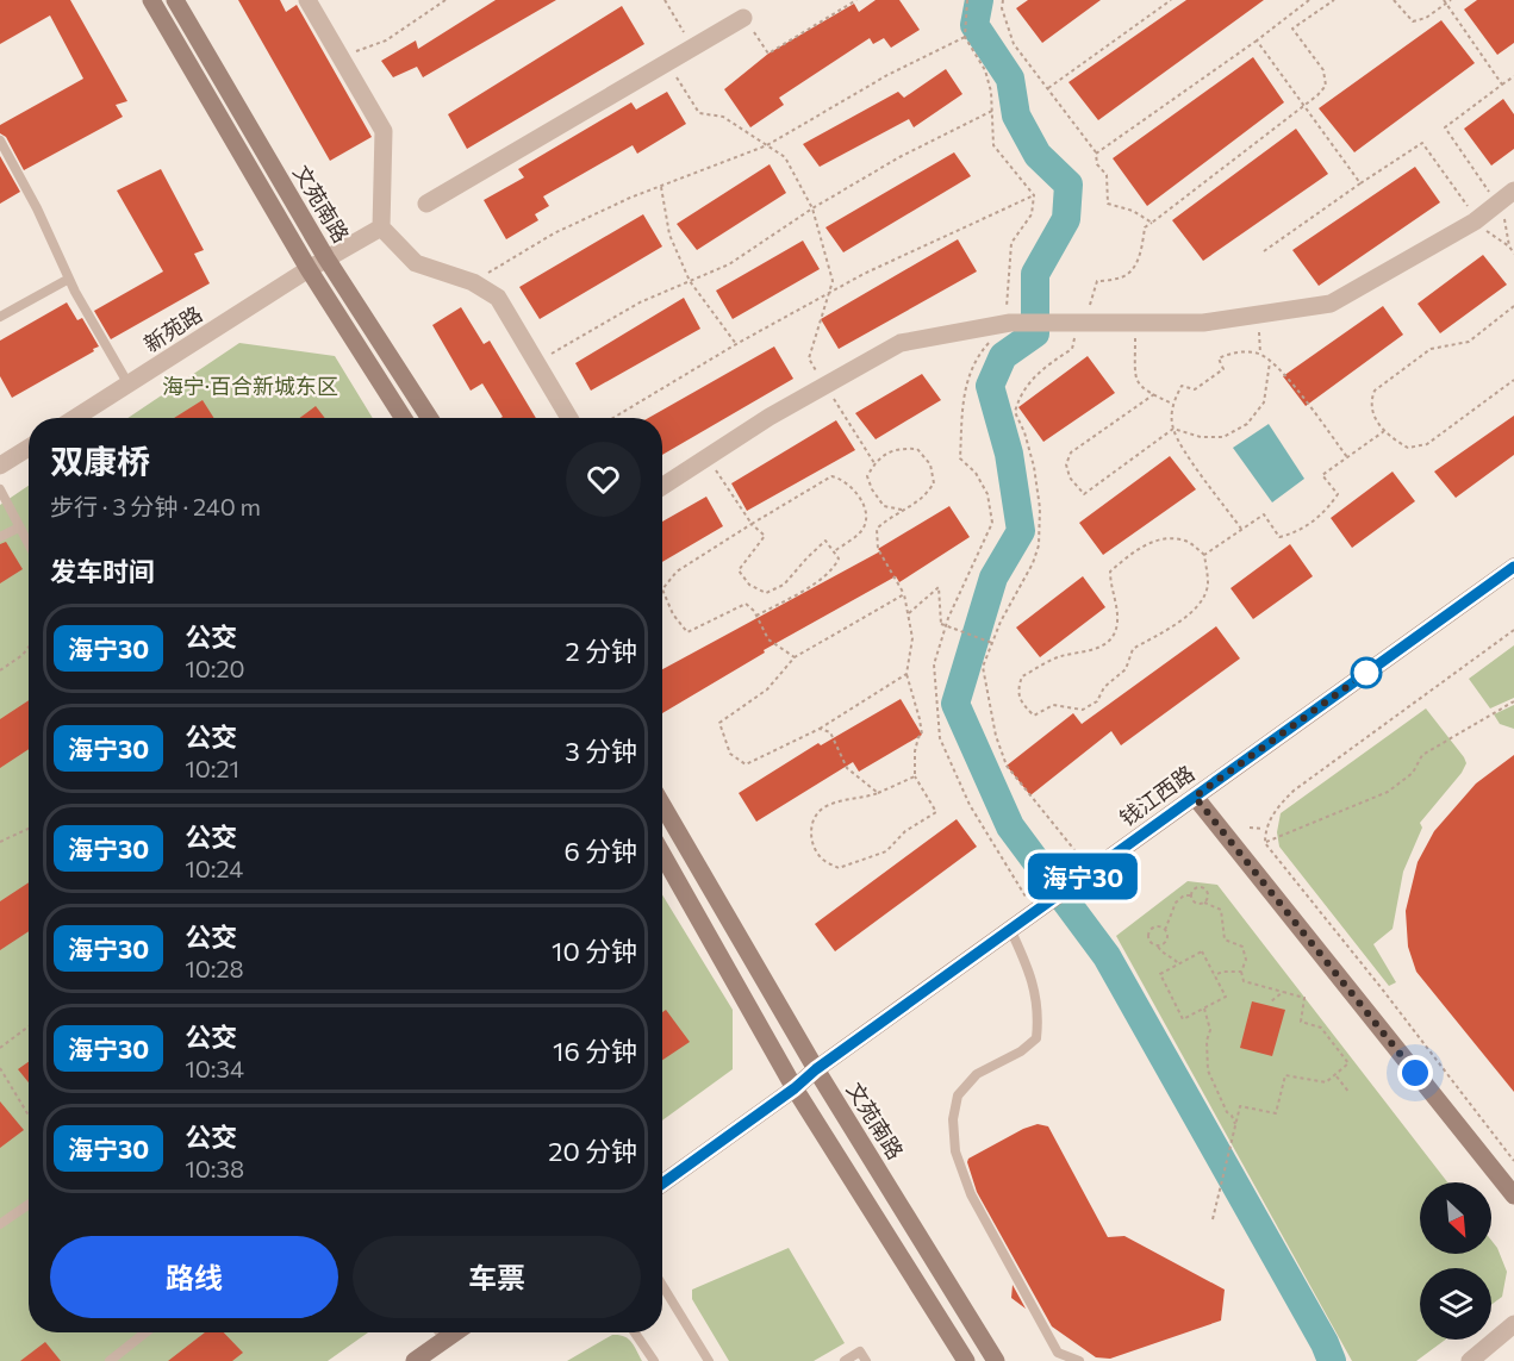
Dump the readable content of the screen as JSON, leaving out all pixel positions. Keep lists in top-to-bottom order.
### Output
{
  "streets": {
    "main road": ["文苑南路", "钱江西路"],
    "street": ["新苑路"]
  },
  "crossings": [
    ["文苑南路", "新苑路"],
    ["文苑南路", "钱江西路"]
  ],
  "parks": ["海宁·百合新城东区"],
  "lines": ["bus line 海宁30"],
  "north": "bottom right",
  "page": {
    "on_map": "海宁30",
    "heading": [
      ["双康桥", "步行 · 3 分钟 · 240 m"],
      "发车时间"
    ],
    "list": [
      {
        "mark": "海宁30",
        "name": "公交",
        "note": "10:20",
        "value": "2 分钟"
      },
      {
        "mark": "海宁30",
        "name": "公交",
        "note": "10:21",
        "value": "3 分钟"
      },
      {
        "mark": "海宁30",
        "name": "公交",
        "note": "10:24",
        "value": "6 分钟"
      },
      {
        "mark": "海宁30",
        "name": "公交",
        "note": "10:28",
        "value": "10 分钟"
      },
      {
        "mark": "海宁30",
        "name": "公交",
        "note": "10:34",
        "value": "16 分钟"
      },
      {
        "mark": "海宁30",
        "name": "公交",
        "note": "10:38",
        "value": "20 分钟"
      }
    ],
    "buttons": ["路线", "车票"]
  }
}
